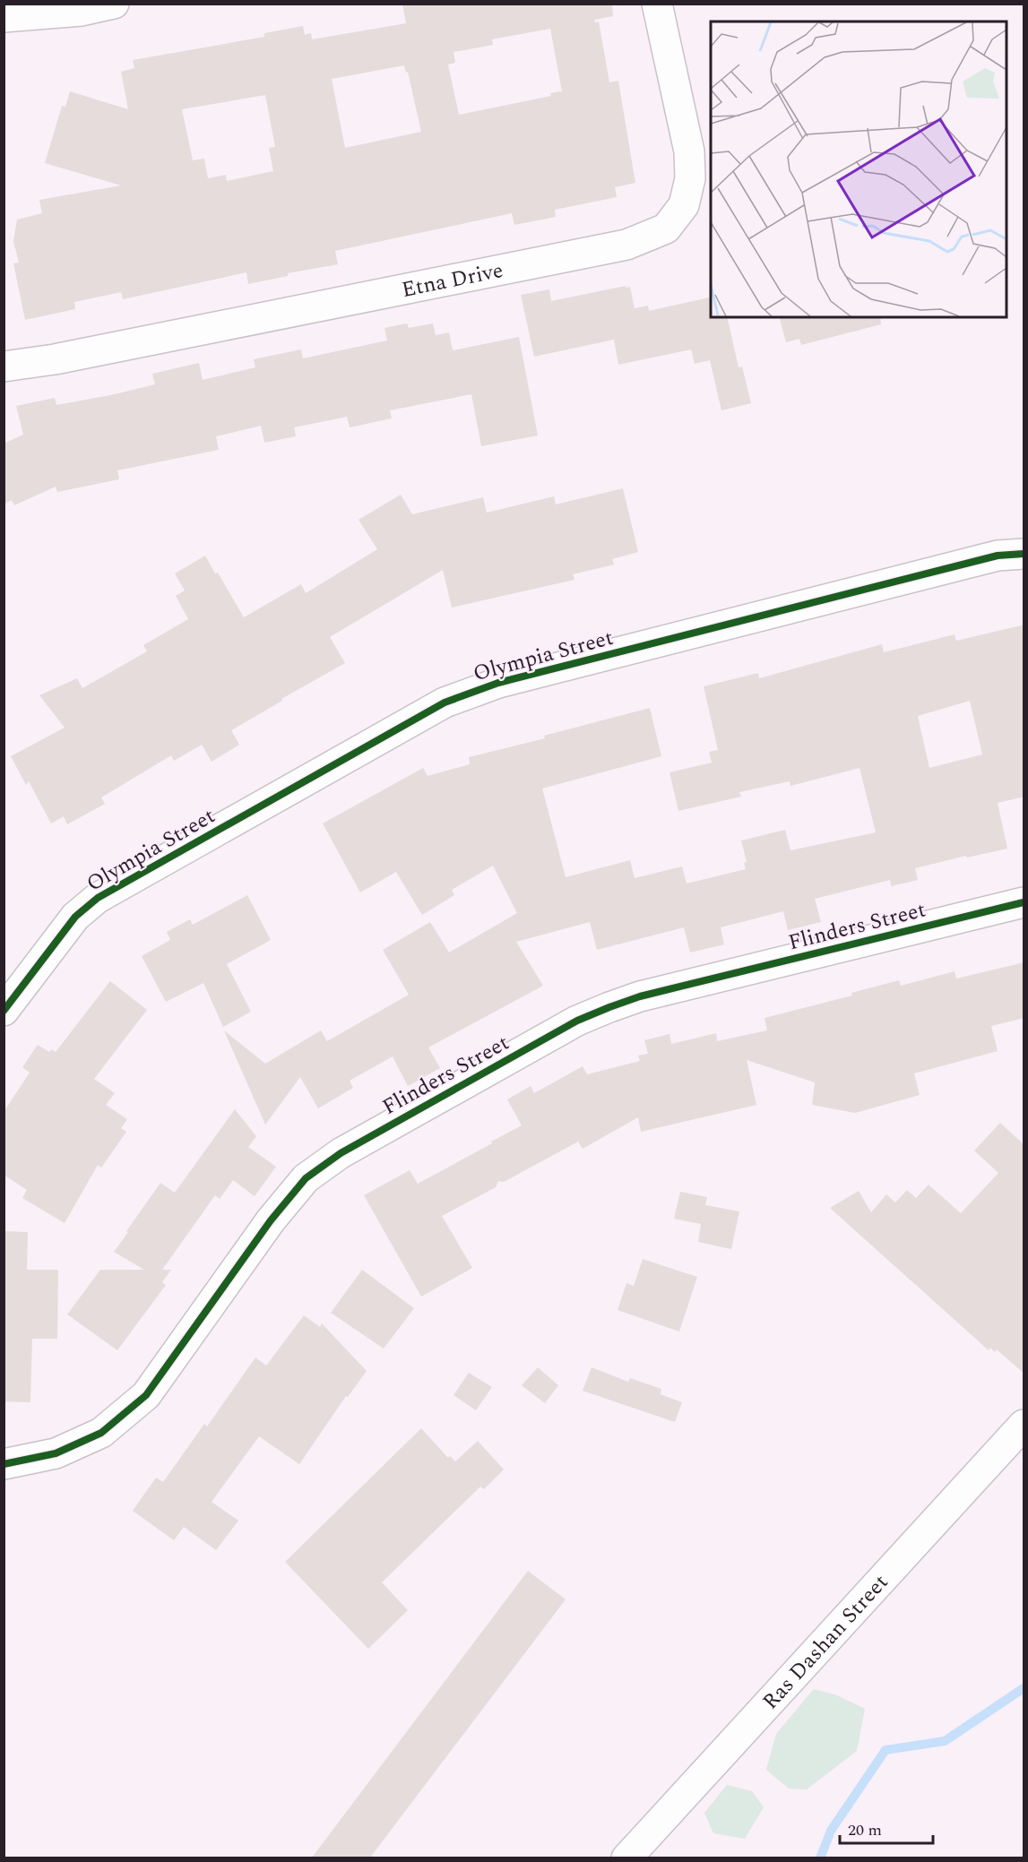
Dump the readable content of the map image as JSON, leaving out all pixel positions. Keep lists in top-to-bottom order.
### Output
{
  "streets": {
    "street": [
      "Etna Drive",
      "Olympia Street",
      "Flinders Street",
      "Ras Dashan Street"
    ]
  },
  "scale_bar": "20 m"
}
